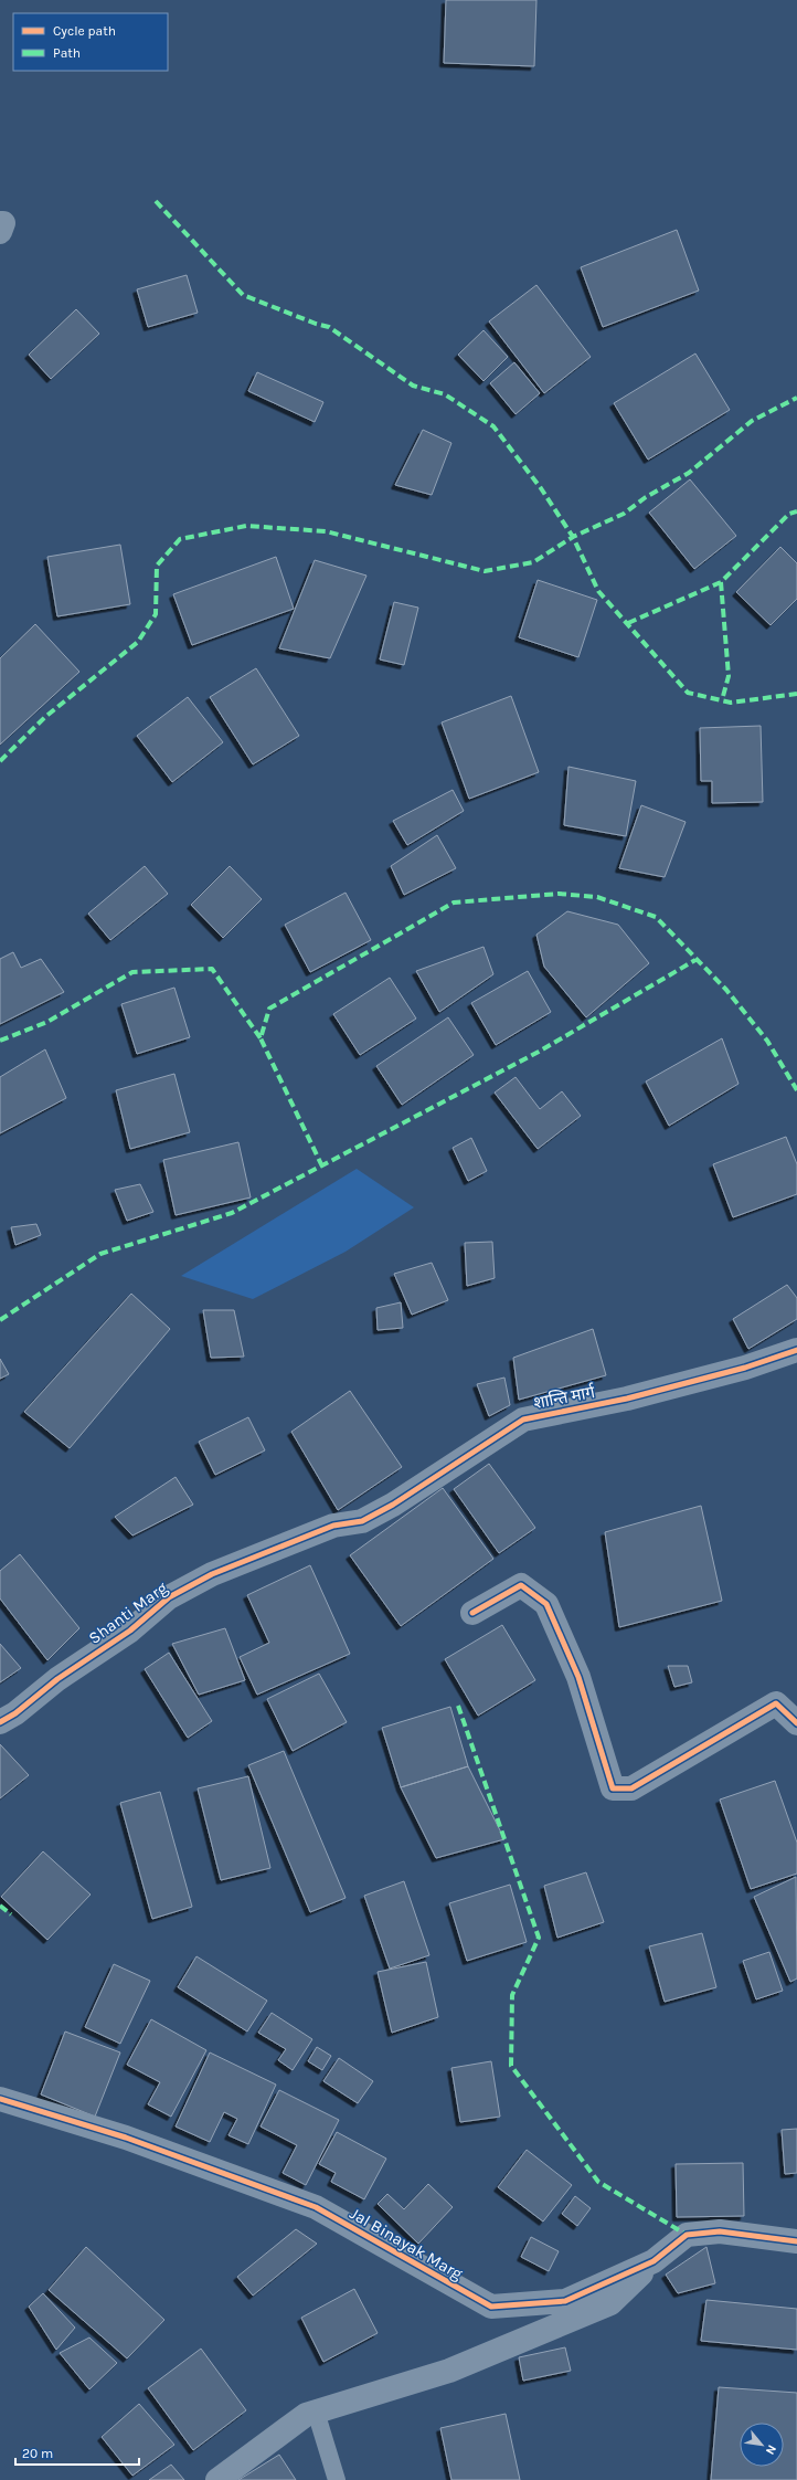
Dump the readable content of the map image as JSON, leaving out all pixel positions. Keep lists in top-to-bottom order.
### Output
{
  "streets": {
    "street": ["शान्ति मार्ग", "Shanti Marg", "Jal Binayak Marg"]
  },
  "crossings": [
    ["शान्ति मार्ग", "Shanti Marg"]
  ],
  "legend": ["Cycle path", "Path"],
  "scale_bar": "20 m",
  "north": "bottom right"
}
